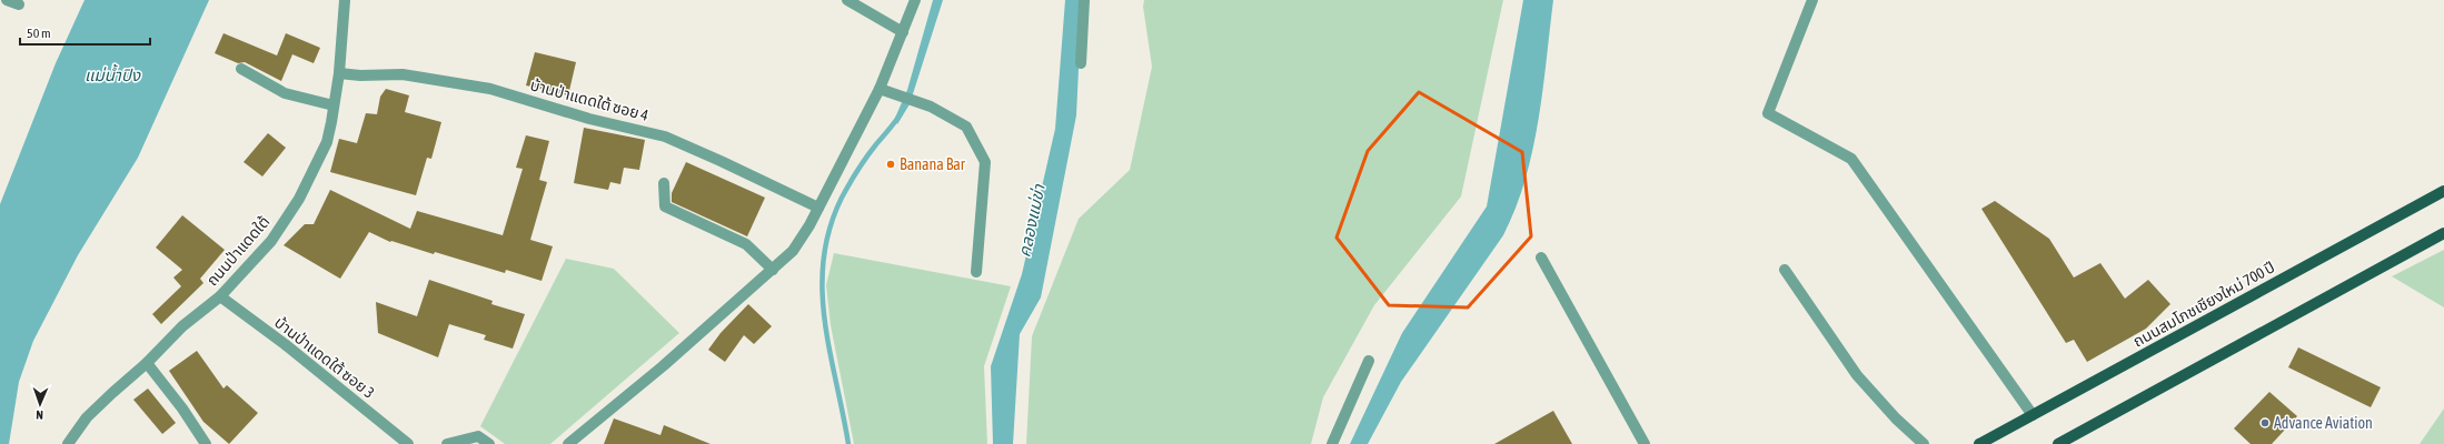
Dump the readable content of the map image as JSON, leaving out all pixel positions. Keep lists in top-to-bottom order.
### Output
{
  "streets": {
    "main road": ["ถนนสมโภชเชียงใหม่ 700 ปี"],
    "street": ["บ้านป่าแดดใต้ ซอย 4", "ถนนป่าแดดใต้", "บ้านป่าแดดใต้ ซอย 3"]
  },
  "crossings": [
    ["บ้านป่าแดดใต้ ซอย 4", "ถนนป่าแดดใต้"],
    ["ถนนป่าแดดใต้", "บ้านป่าแดดใต้ ซอย 3"]
  ],
  "water": ["แม่น้ำปิง", "คลองแม่ข่า"],
  "places": ["Banana Bar", "Advance Aviation"],
  "scale_bar": "50 m",
  "north": "bottom"
}
